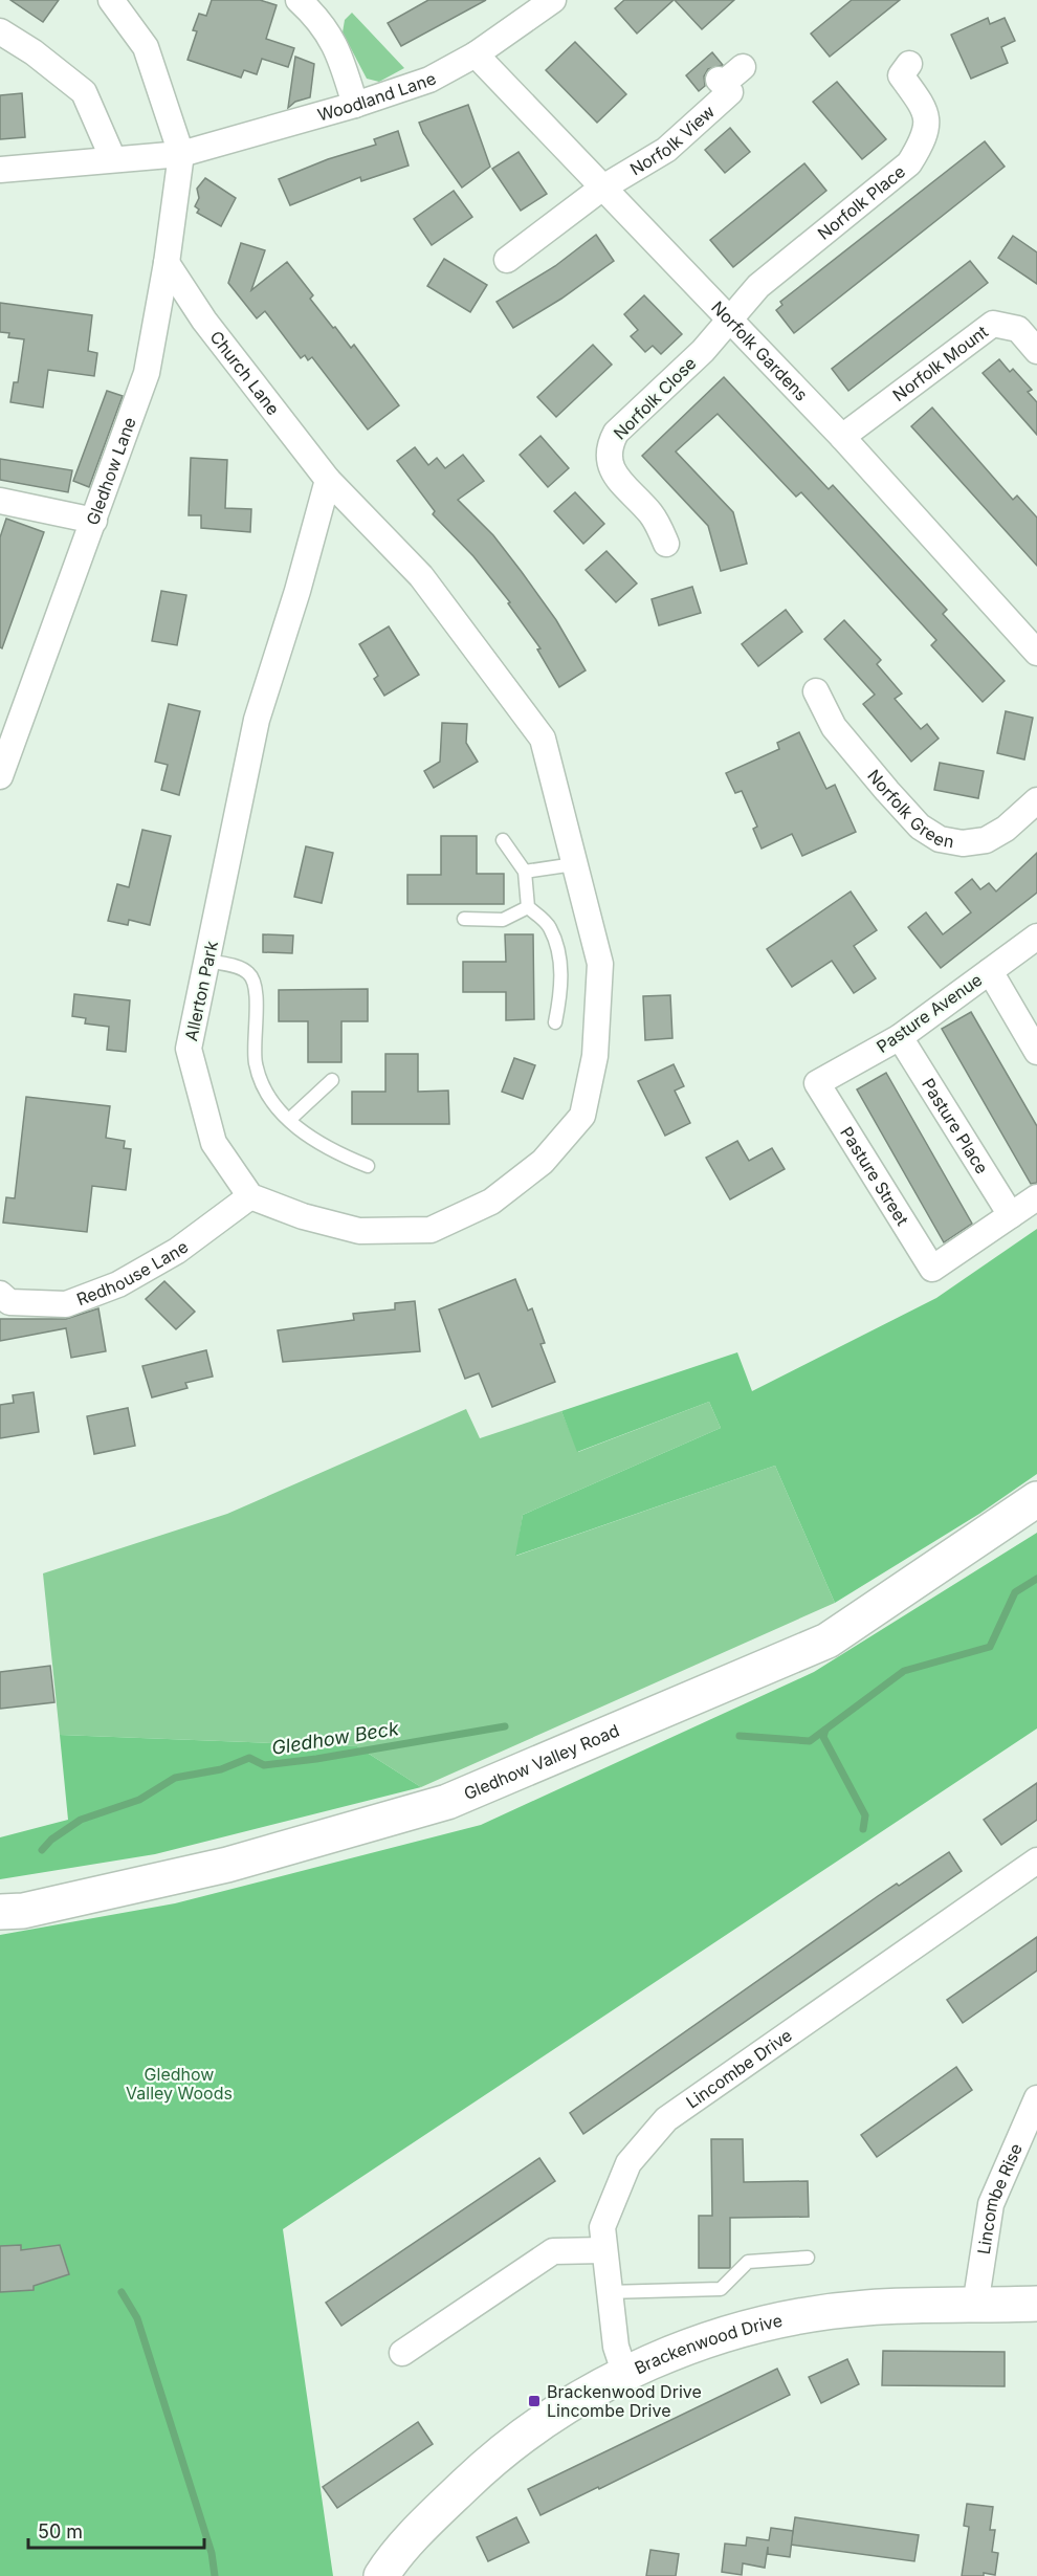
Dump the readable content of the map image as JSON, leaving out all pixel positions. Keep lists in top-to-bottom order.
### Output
{
  "streets": {
    "street": [
      "Woodland Lane",
      "Norfolk View",
      "Norfolk Place",
      "Norfolk Gardens",
      "Norfolk Mount",
      "Church Lane",
      "Norfolk Close",
      "Gledhow Lane",
      "Norfolk Green",
      "Allerton Park",
      "Pasture Avenue",
      "Pasture Place",
      "Pasture Street",
      "Redhouse Lane",
      "Gledhow Valley Road",
      "Lincombe Drive",
      "Lincombe Rise",
      "Brackenwood Drive"
    ]
  },
  "crossings": [
    ["Woodland Lane", "Norfolk Gardens"],
    ["Woodland Lane", "Gledhow Lane"],
    ["Norfolk View", "Norfolk Gardens"],
    ["Norfolk Place", "Norfolk Gardens"],
    ["Norfolk Place", "Norfolk Close"],
    ["Norfolk Gardens", "Norfolk Mount"],
    ["Norfolk Gardens", "Norfolk Close"],
    ["Church Lane", "Gledhow Lane"],
    ["Church Lane", "Allerton Park"],
    ["Allerton Park", "Redhouse Lane"],
    ["Pasture Avenue", "Pasture Place"],
    ["Pasture Avenue", "Pasture Street"],
    ["Pasture Place", "Pasture Street"],
    ["Lincombe Drive", "Brackenwood Drive"],
    ["Lincombe Rise", "Brackenwood Drive"]
  ],
  "water": ["Gledhow Beck"],
  "parks": ["Gledhow Valley Woods"],
  "places": {
    "transit": ["Brackenwood Drive Lincombe Drive"]
  },
  "scale_bar": "50 m"
}
